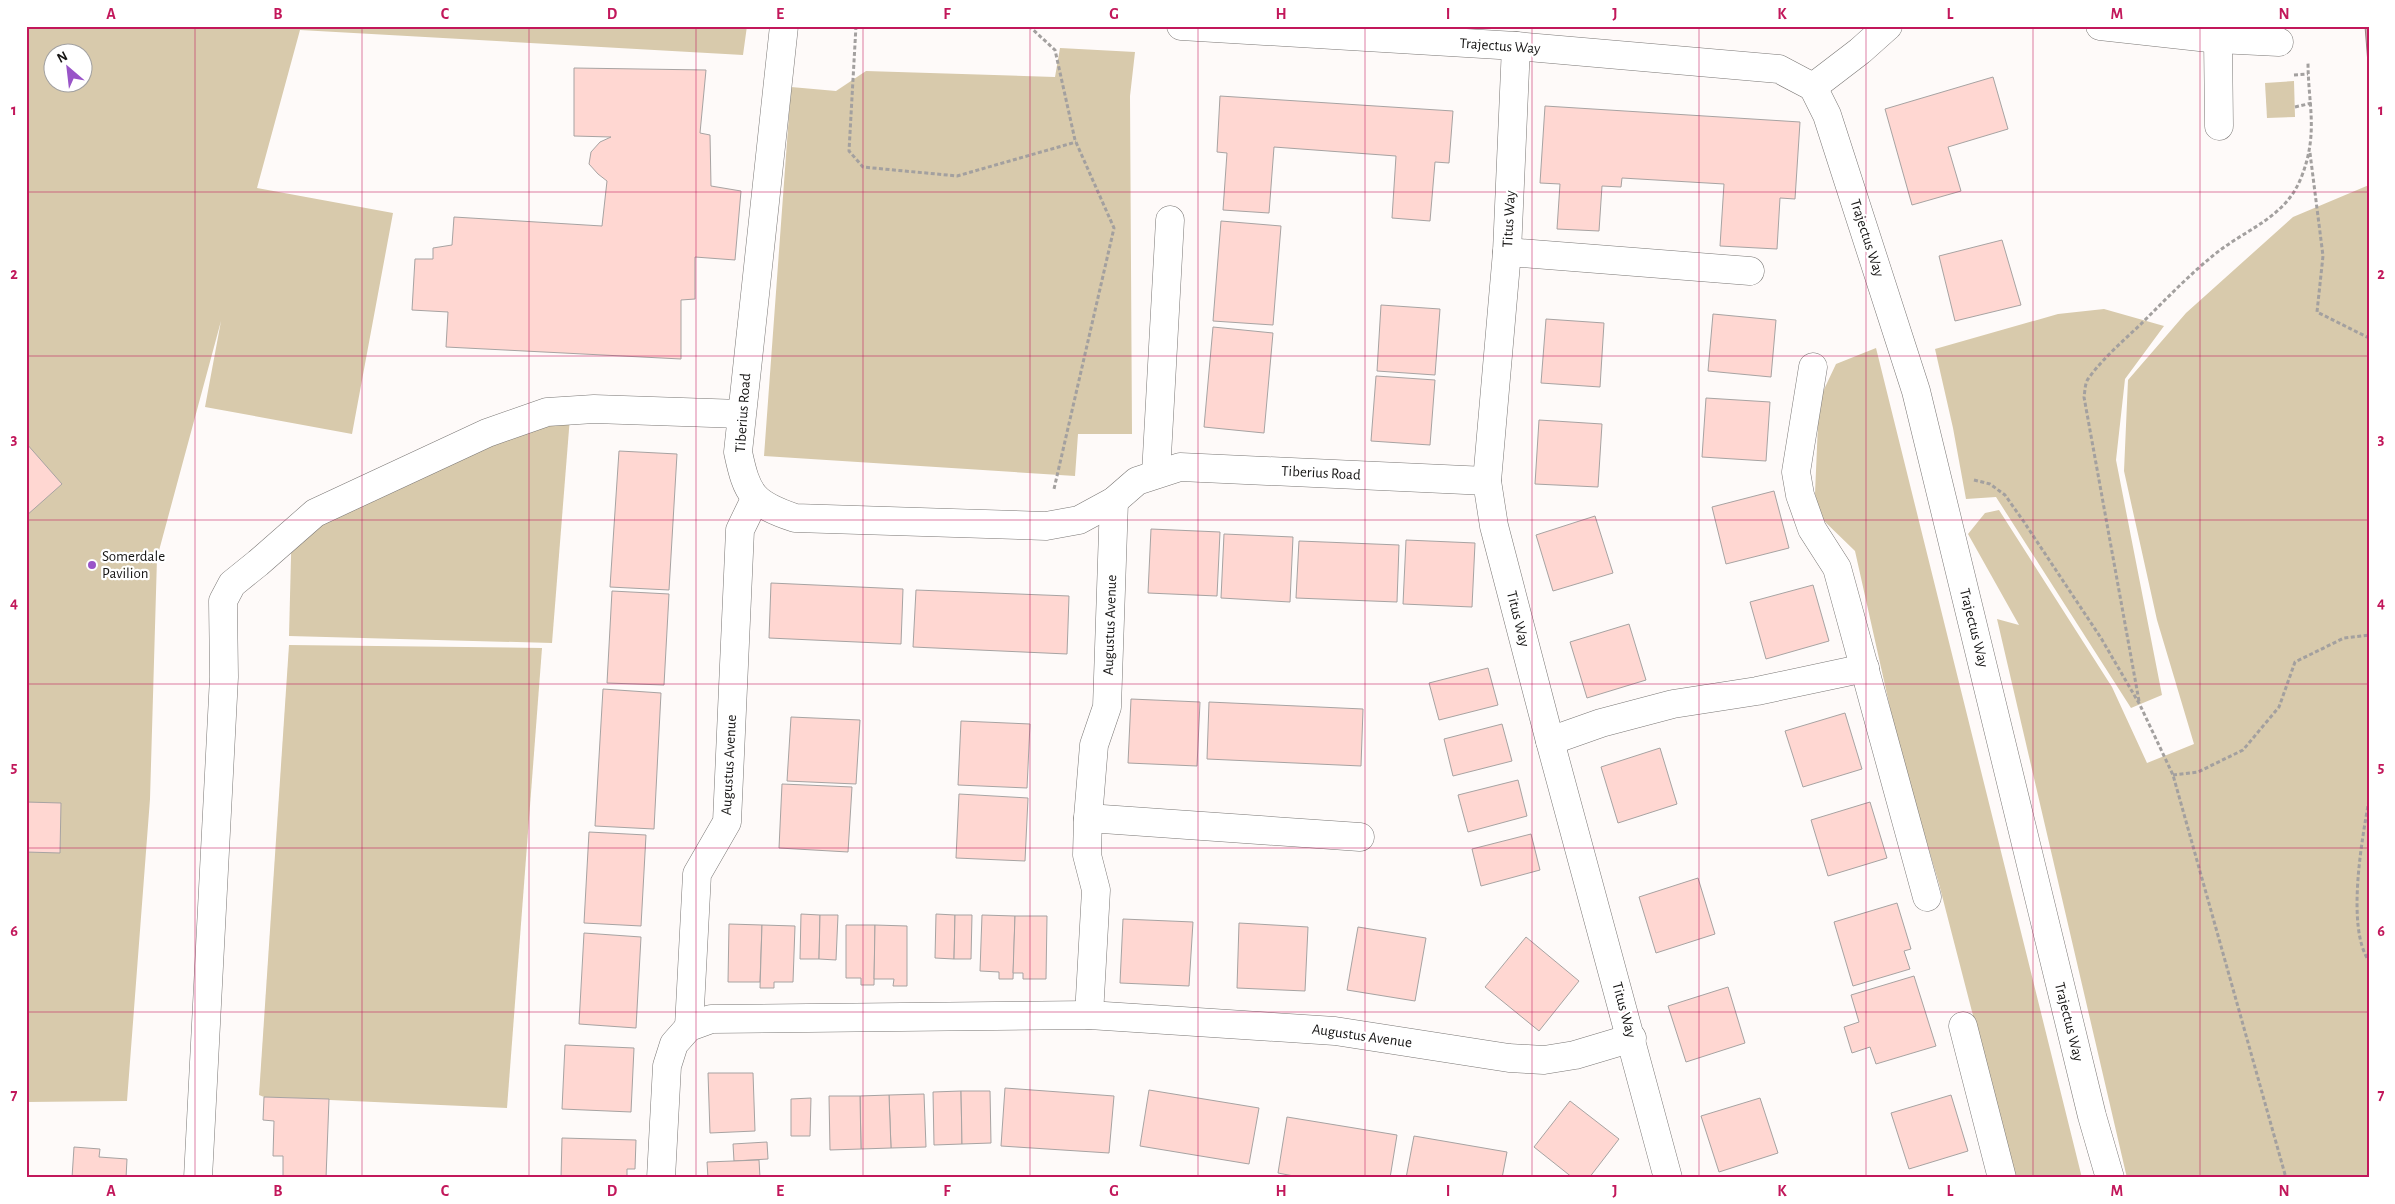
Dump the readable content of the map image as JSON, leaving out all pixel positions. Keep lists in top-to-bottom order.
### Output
{
  "streets": {
    "street": [
      "Trajectus Way",
      "Titus Way",
      "Tiberius Road",
      "Augustus Avenue"
    ]
  },
  "crossings": [
    ["Trajectus Way", "Titus Way"],
    ["Titus Way", "Tiberius Road"],
    ["Titus Way", "Augustus Avenue"],
    ["Tiberius Road", "Augustus Avenue"]
  ],
  "places": ["Somerdale Pavilion"],
  "north": "top left",
  "grid": {
    "columns": [
      "A",
      "B",
      "C",
      "D",
      "E",
      "F",
      "G",
      "H",
      "I",
      "J",
      "K",
      "L",
      "M",
      "N"
    ],
    "rows": [
      "1",
      "2",
      "3",
      "4",
      "5",
      "6",
      "7"
    ]
  }
}
